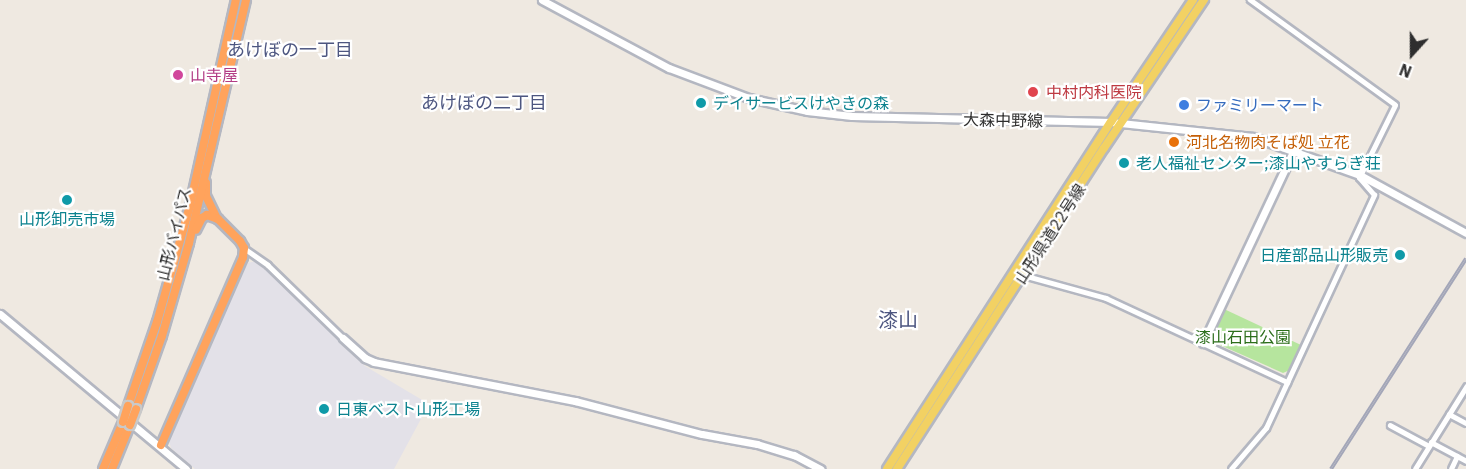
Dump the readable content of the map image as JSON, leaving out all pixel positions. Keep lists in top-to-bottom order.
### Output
{
  "streets": {
    "highway": ["山形バイパス"],
    "main road": ["大森中野線", "山形県道22号線"]
  },
  "crossings": [
    ["大森中野線", "山形県道22号線"]
  ],
  "districts": ["あけぼの一丁目", "あけぼの二丁目", "漆山"],
  "parks": ["漆山石田公園"],
  "places": [
    "山寺屋",
    "中村内科医院",
    "デイサービスけやきの森",
    "ファミリーマート",
    "河北名物肉そば処 立花",
    "老人福祉センター;漆山やすらぎ荘",
    "山形卸売市場",
    "日産部品山形販売",
    "日東ベスト山形工場"
  ],
  "north": "bottom"
}
